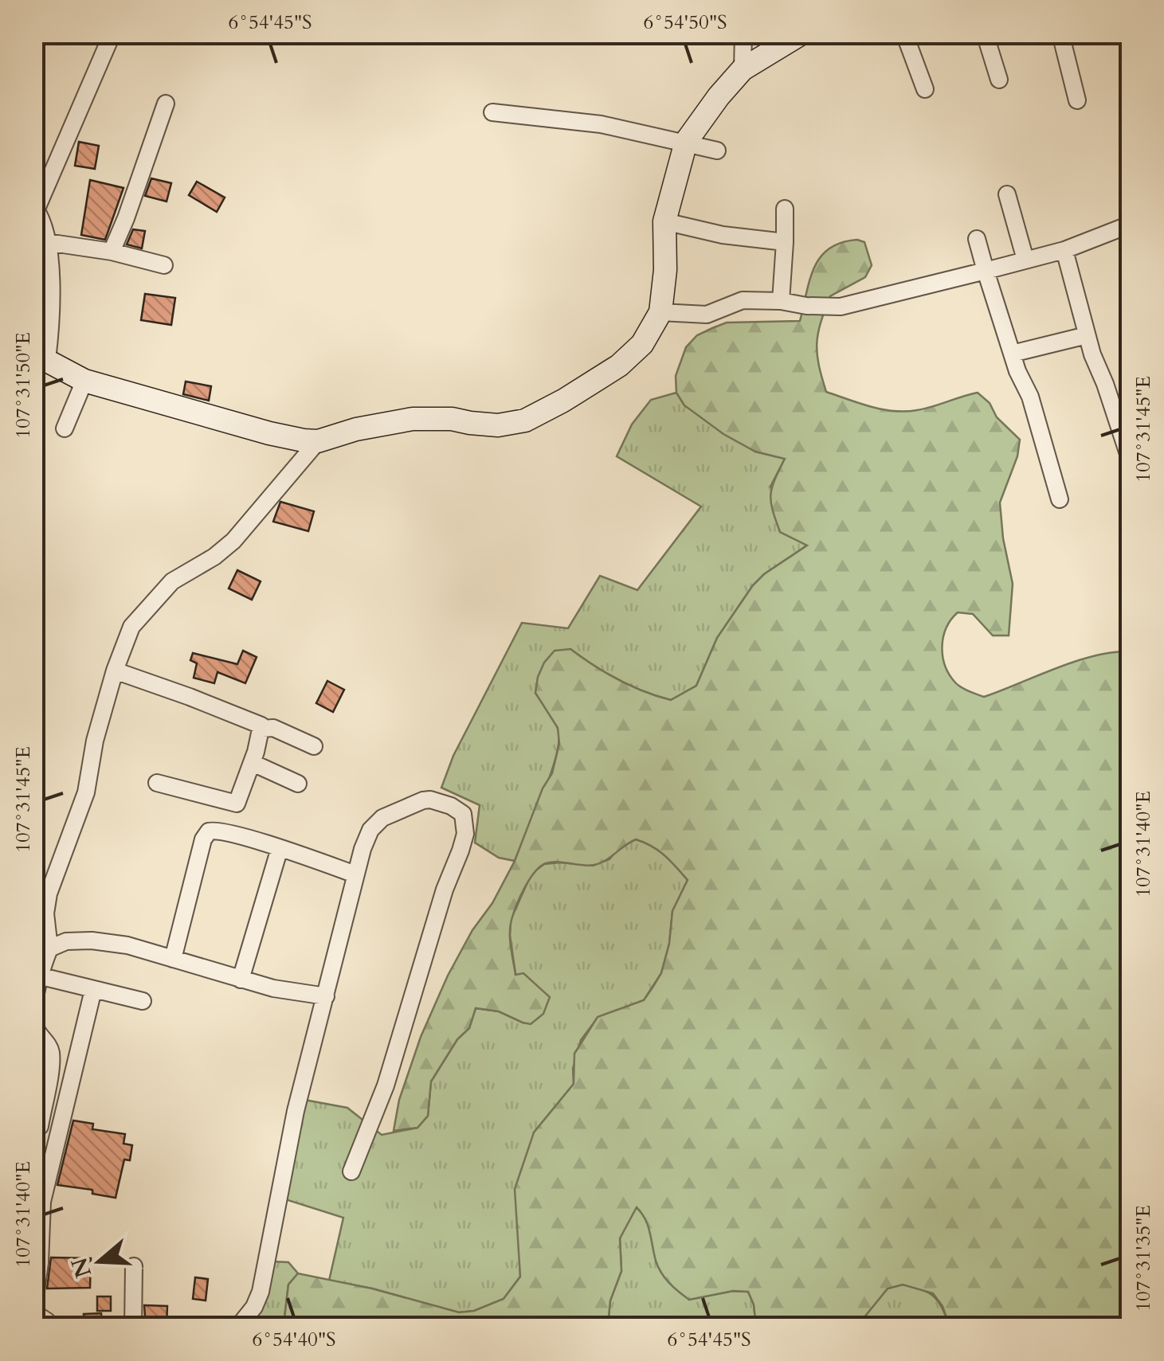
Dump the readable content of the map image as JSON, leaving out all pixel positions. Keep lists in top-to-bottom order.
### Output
{
  "north": "left",
  "coordinates": [
    "6°54'45\"S",
    "6°54'50\"S",
    "107°31'50\"E",
    "107°31'45\"E",
    "107°31'40\"E",
    "107°31'35\"E",
    "6°54'40\"S"
  ]
}
